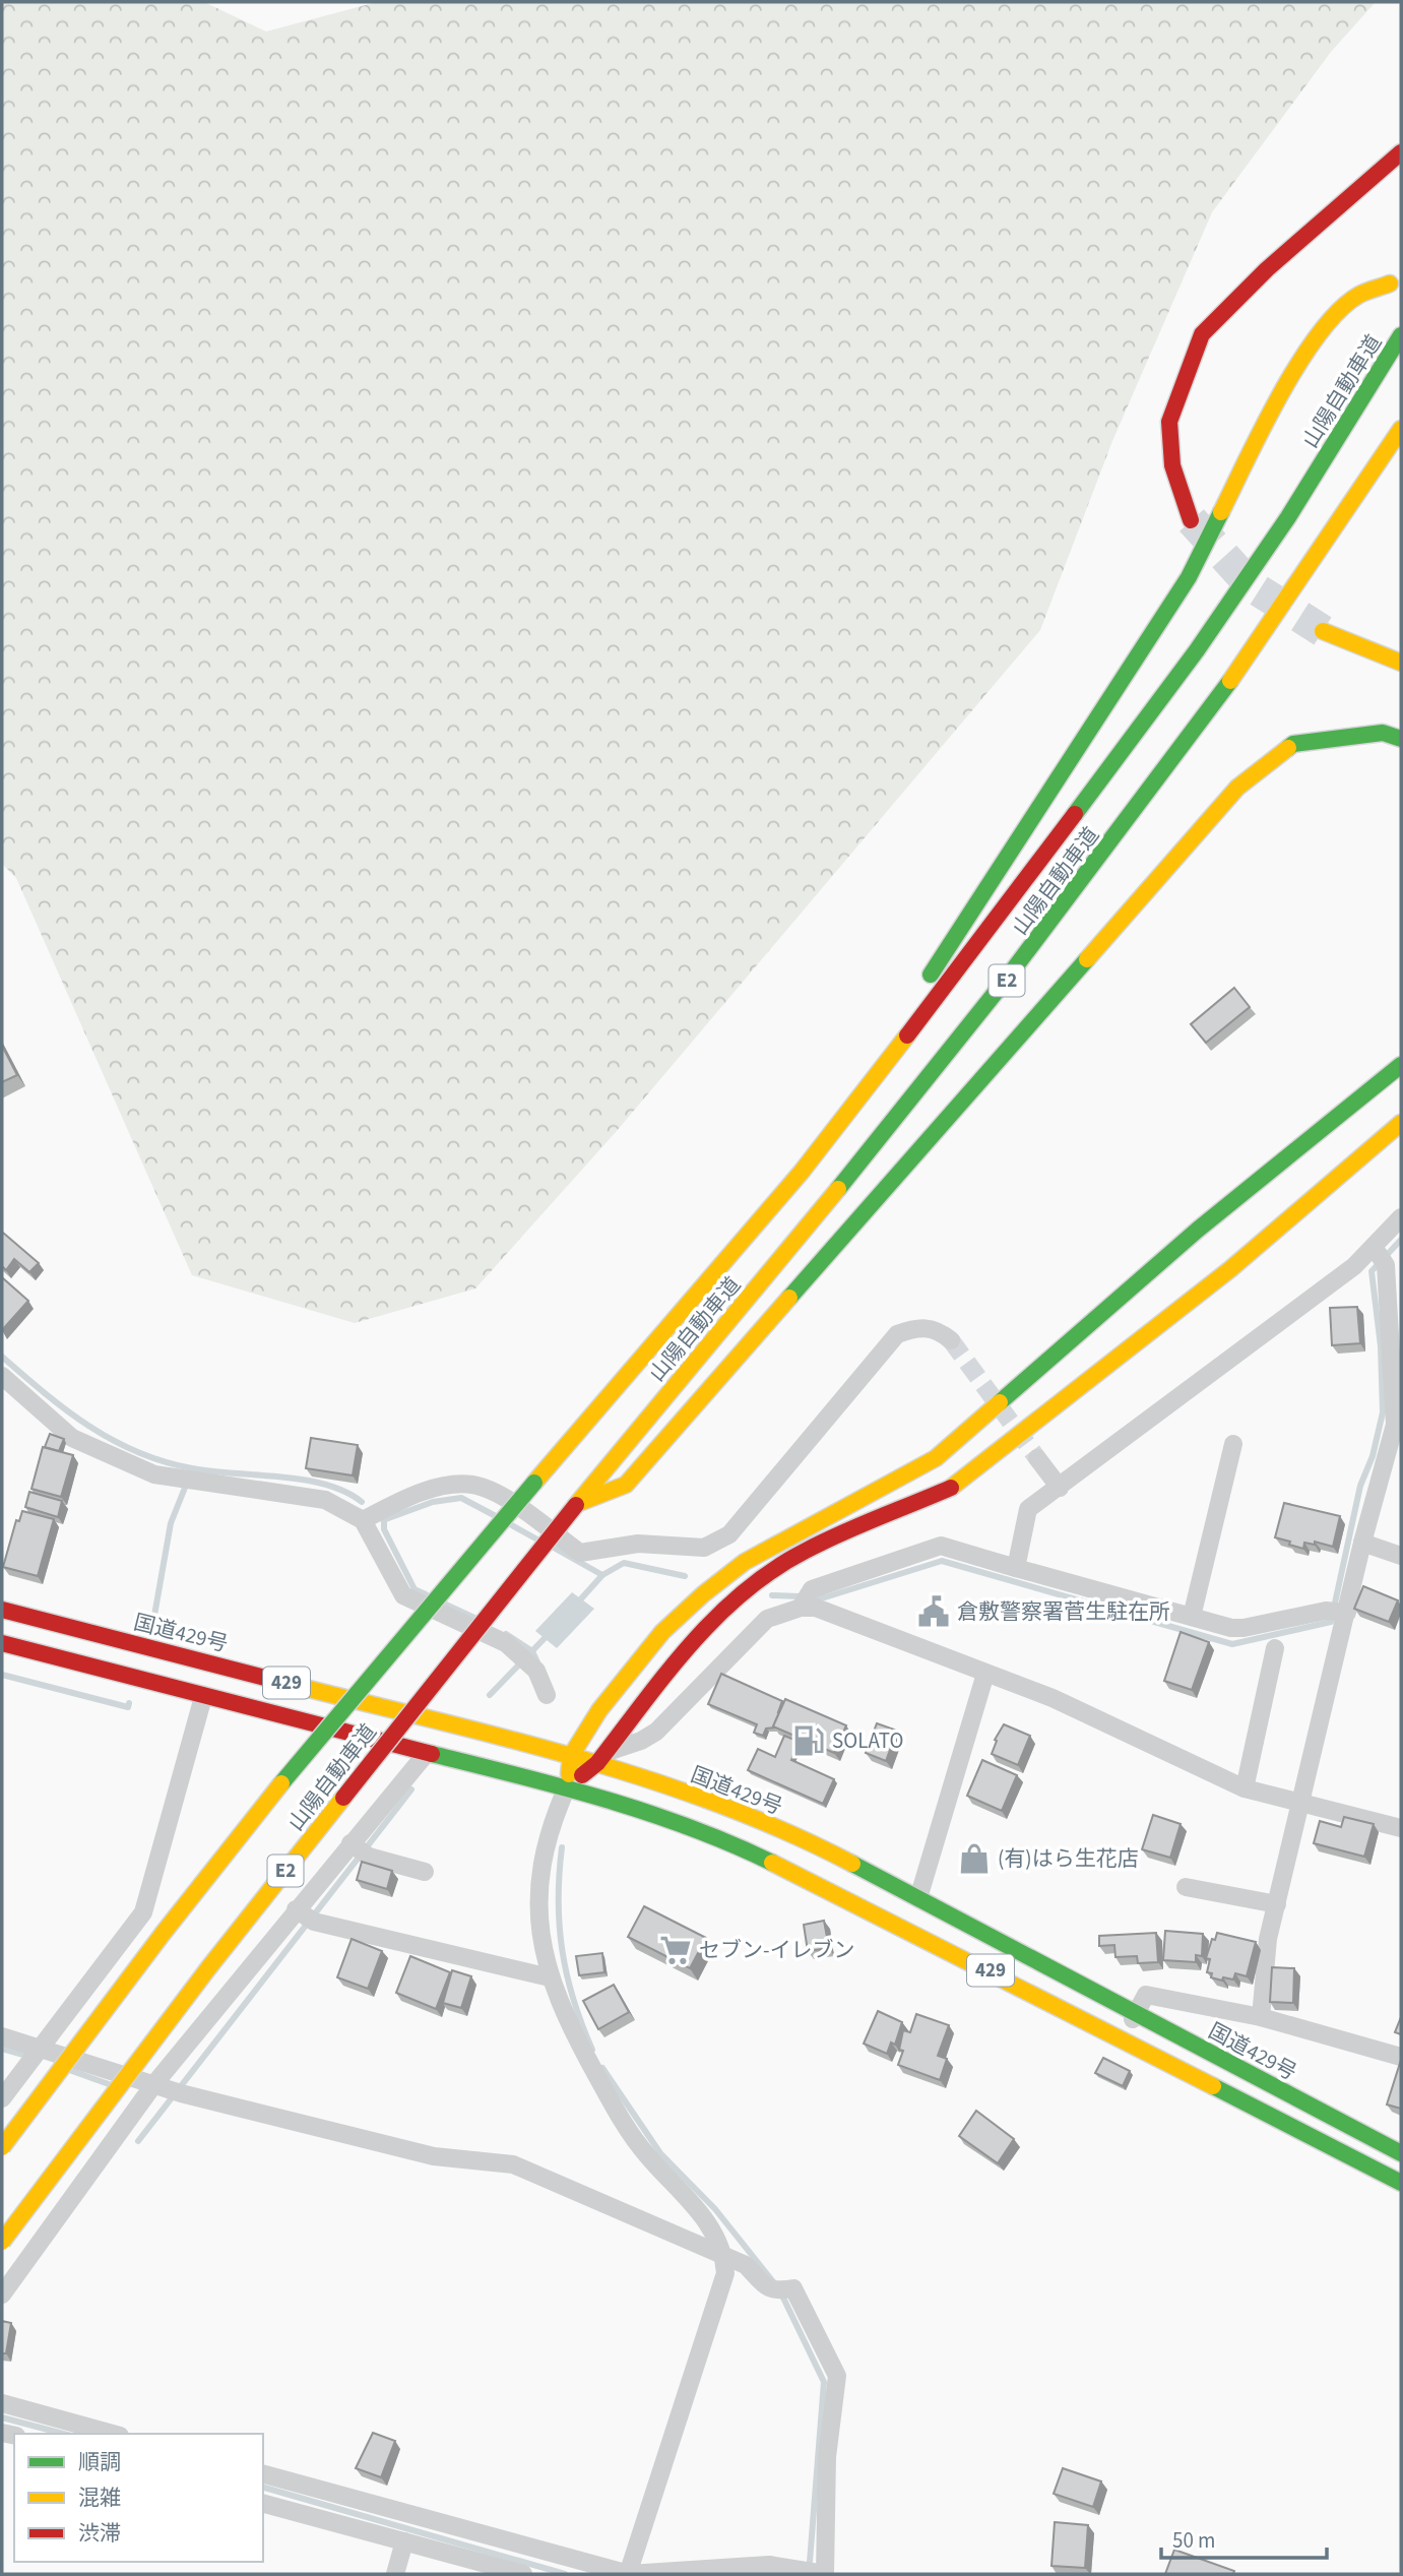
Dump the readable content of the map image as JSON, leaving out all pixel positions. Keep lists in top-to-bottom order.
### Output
{
  "streets": {
    "highway": [
      "山陽自動車道",
      "E2",
      "国道429号",
      "429"
    ]
  },
  "places": {
    "public building": ["倉敷警察署菅生駐在所"],
    "fuel station": ["SOLATO"],
    "shop": ["(有)はら生花店"],
    "supermarket": ["セブン-イレブン"]
  },
  "legend": ["順調", "混雑", "渋滞"],
  "scale_bar": "50 m"
}
